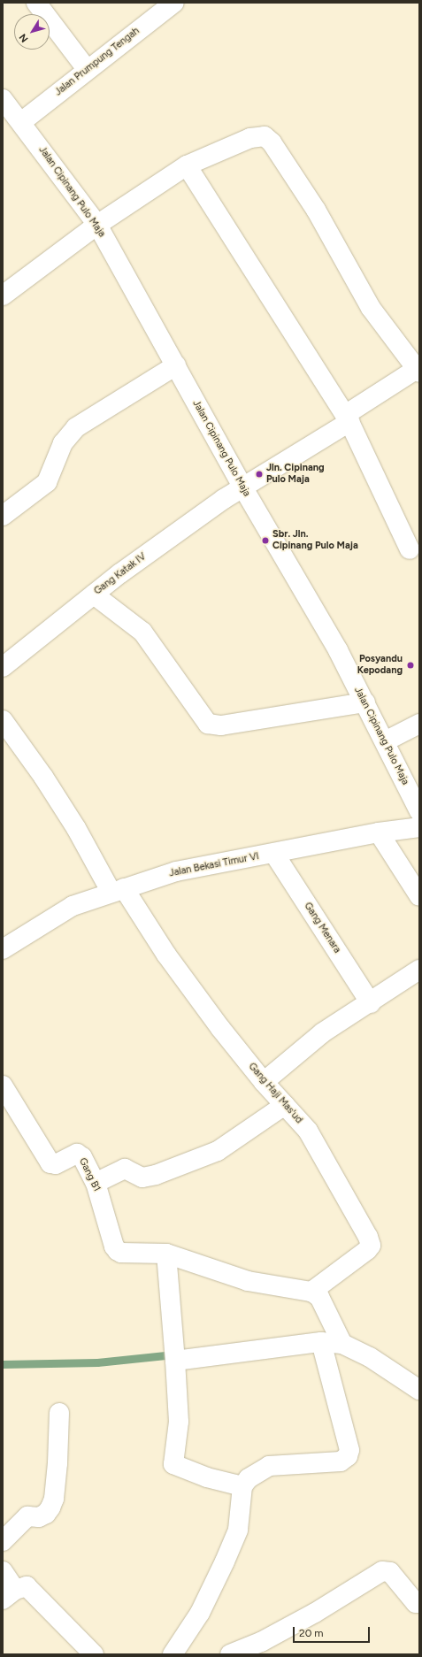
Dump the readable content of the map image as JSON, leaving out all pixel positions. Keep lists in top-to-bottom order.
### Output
{
  "streets": {
    "street": [
      "Jalan Prumpung Tengah",
      "Jalan Cipinang Pulo Maja",
      "Gang Katak IV",
      "Jalan Bekasi Timur VI",
      "Gang Menara",
      "Gang Haji Mas'ud",
      "Gang B1"
    ]
  },
  "crossings": [
    ["Jalan Prumpung Tengah", "Jalan Cipinang Pulo Maja"],
    ["Jalan Cipinang Pulo Maja", "Gang Katak IV"],
    ["Jalan Bekasi Timur VI", "Gang Menara"],
    ["Jalan Bekasi Timur VI", "Gang Haji Mas'ud"]
  ],
  "places": ["Jln. Cipinang Pulo Maja", "Sbr. Jln. Cipinang Pulo Maja", "Posyandu Kepodang"],
  "scale_bar": "20 m",
  "north": "bottom left"
}
